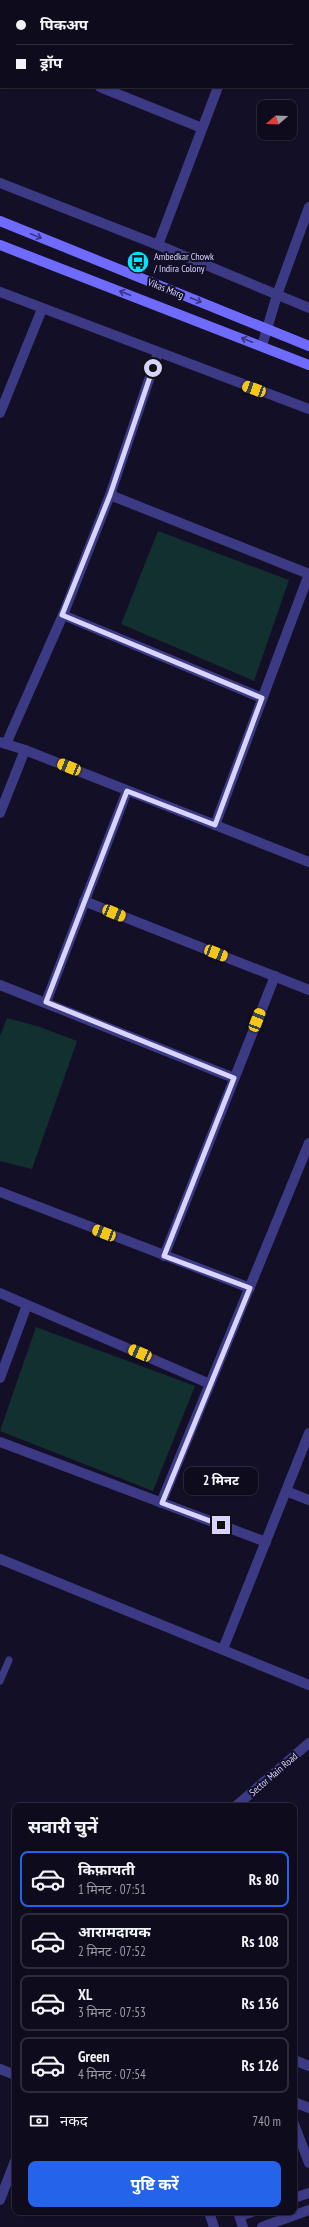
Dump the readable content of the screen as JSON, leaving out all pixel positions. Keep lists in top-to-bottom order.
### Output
{
  "streets": {
    "main road": ["Vikas Marg"],
    "street": ["Sector Main Road"]
  },
  "places": {
    "bus stop": ["Ambedkar Chowk / Indira Colony"]
  },
  "north": "left",
  "page": {
    "banner": ["पिकअप", "ड्रॉप"],
    "bubble": "2 मिनट",
    "heading": "सवारी चुनें",
    "list": [
      {
        "name": "किफ़ायती",
        "note": "1 मिनट · 07:51",
        "value": "Rs 80"
      },
      {
        "name": "आरामदायक",
        "note": "2 मिनट · 07:52",
        "value": "Rs 108"
      },
      {
        "name": "XL",
        "note": "3 मिनट · 07:53",
        "value": "Rs 136"
      },
      {
        "name": "Green",
        "note": "4 मिनट · 07:54",
        "value": "Rs 126"
      }
    ],
    "pay": ["नकद", "740 m"],
    "buttons": "पुष्टि करें"
  }
}
